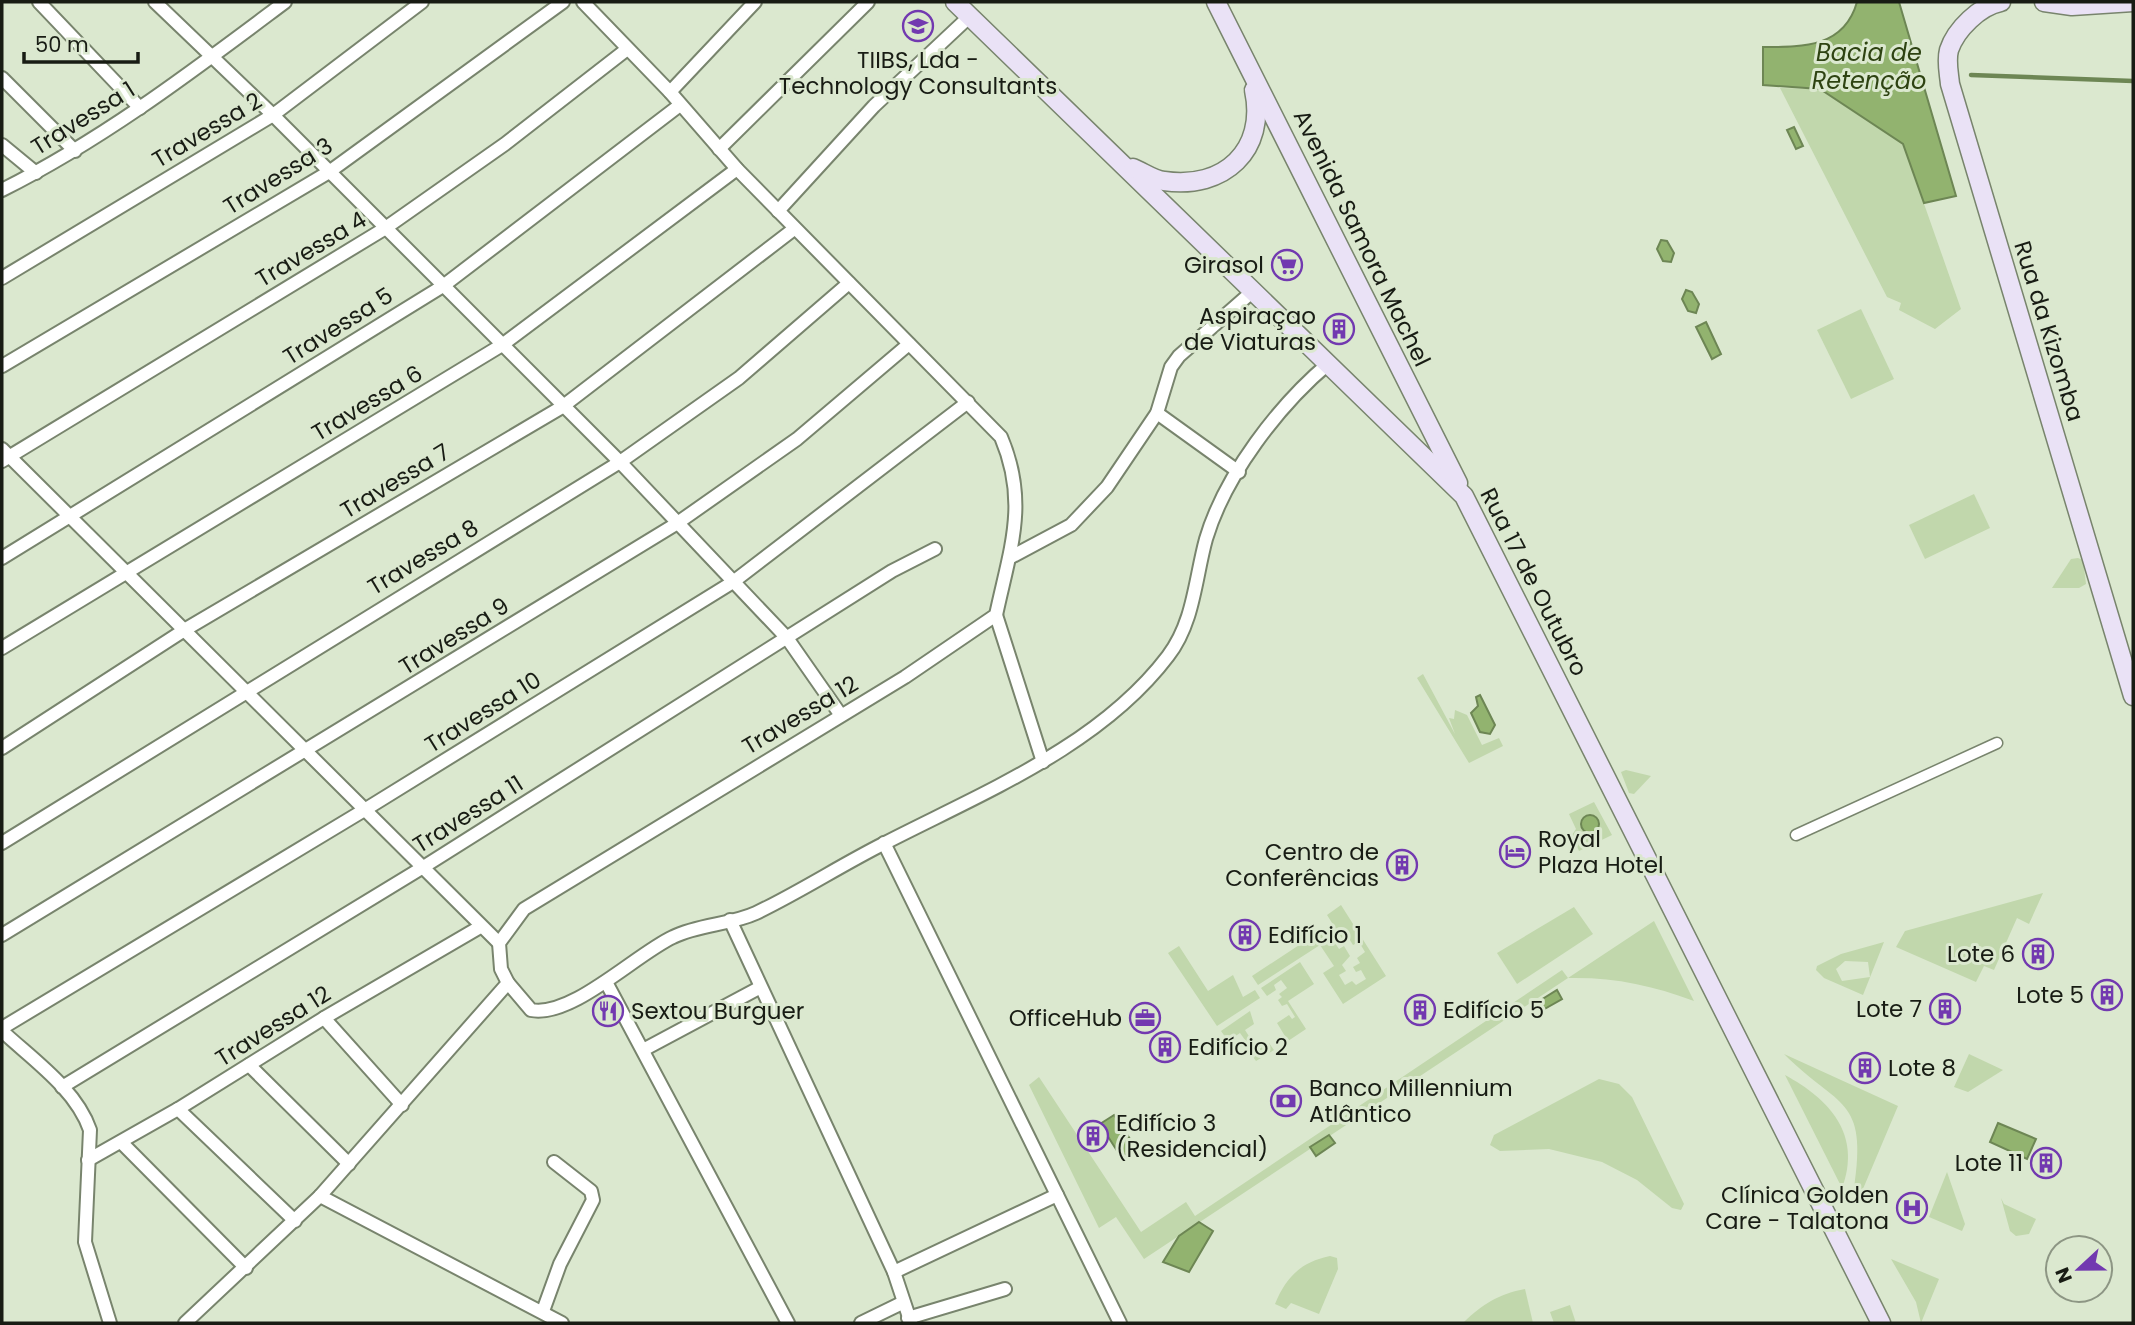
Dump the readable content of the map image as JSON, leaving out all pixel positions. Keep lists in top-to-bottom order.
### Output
{
  "streets": {
    "main road": ["Avenida Samora Machel", "Rua da Kizomba", "Rua 17 de Outubro"],
    "street": [
      "Travessa 1",
      "Travessa 2",
      "Travessa 3",
      "Travessa 4",
      "Travessa 5",
      "Travessa 6",
      "Travessa 7",
      "Travessa 8",
      "Travessa 9",
      "Travessa 10",
      "Travessa 12",
      "Travessa 11"
    ]
  },
  "crossings": [
    ["Avenida Samora Machel", "Rua 17 de Outubro"]
  ],
  "water": ["Bacia de Retenção"],
  "places": {
    "school or university": ["TIIBS, Lda - Technology Consultants"],
    "supermarket": ["Girasol"],
    "building": [
      "Aspiraçao de Viaturas",
      "Centro de Conferências",
      "Edifício 1",
      "Lote 6",
      "Lote 5",
      "Lote 7",
      "Edifício 5",
      "Edifício 2",
      "Lote 8",
      "Edifício 3 (Residencial)",
      "Lote 11"
    ],
    "hotel": ["Royal Plaza Hotel"],
    "restaurant": ["Sextou Burguer"],
    "office": ["OfficeHub"],
    "bank": ["Banco Millennium Atlântico"],
    "hospital": ["Clínica Golden Care - Talatona"]
  },
  "scale_bar": "50 m",
  "north": "left"
}
